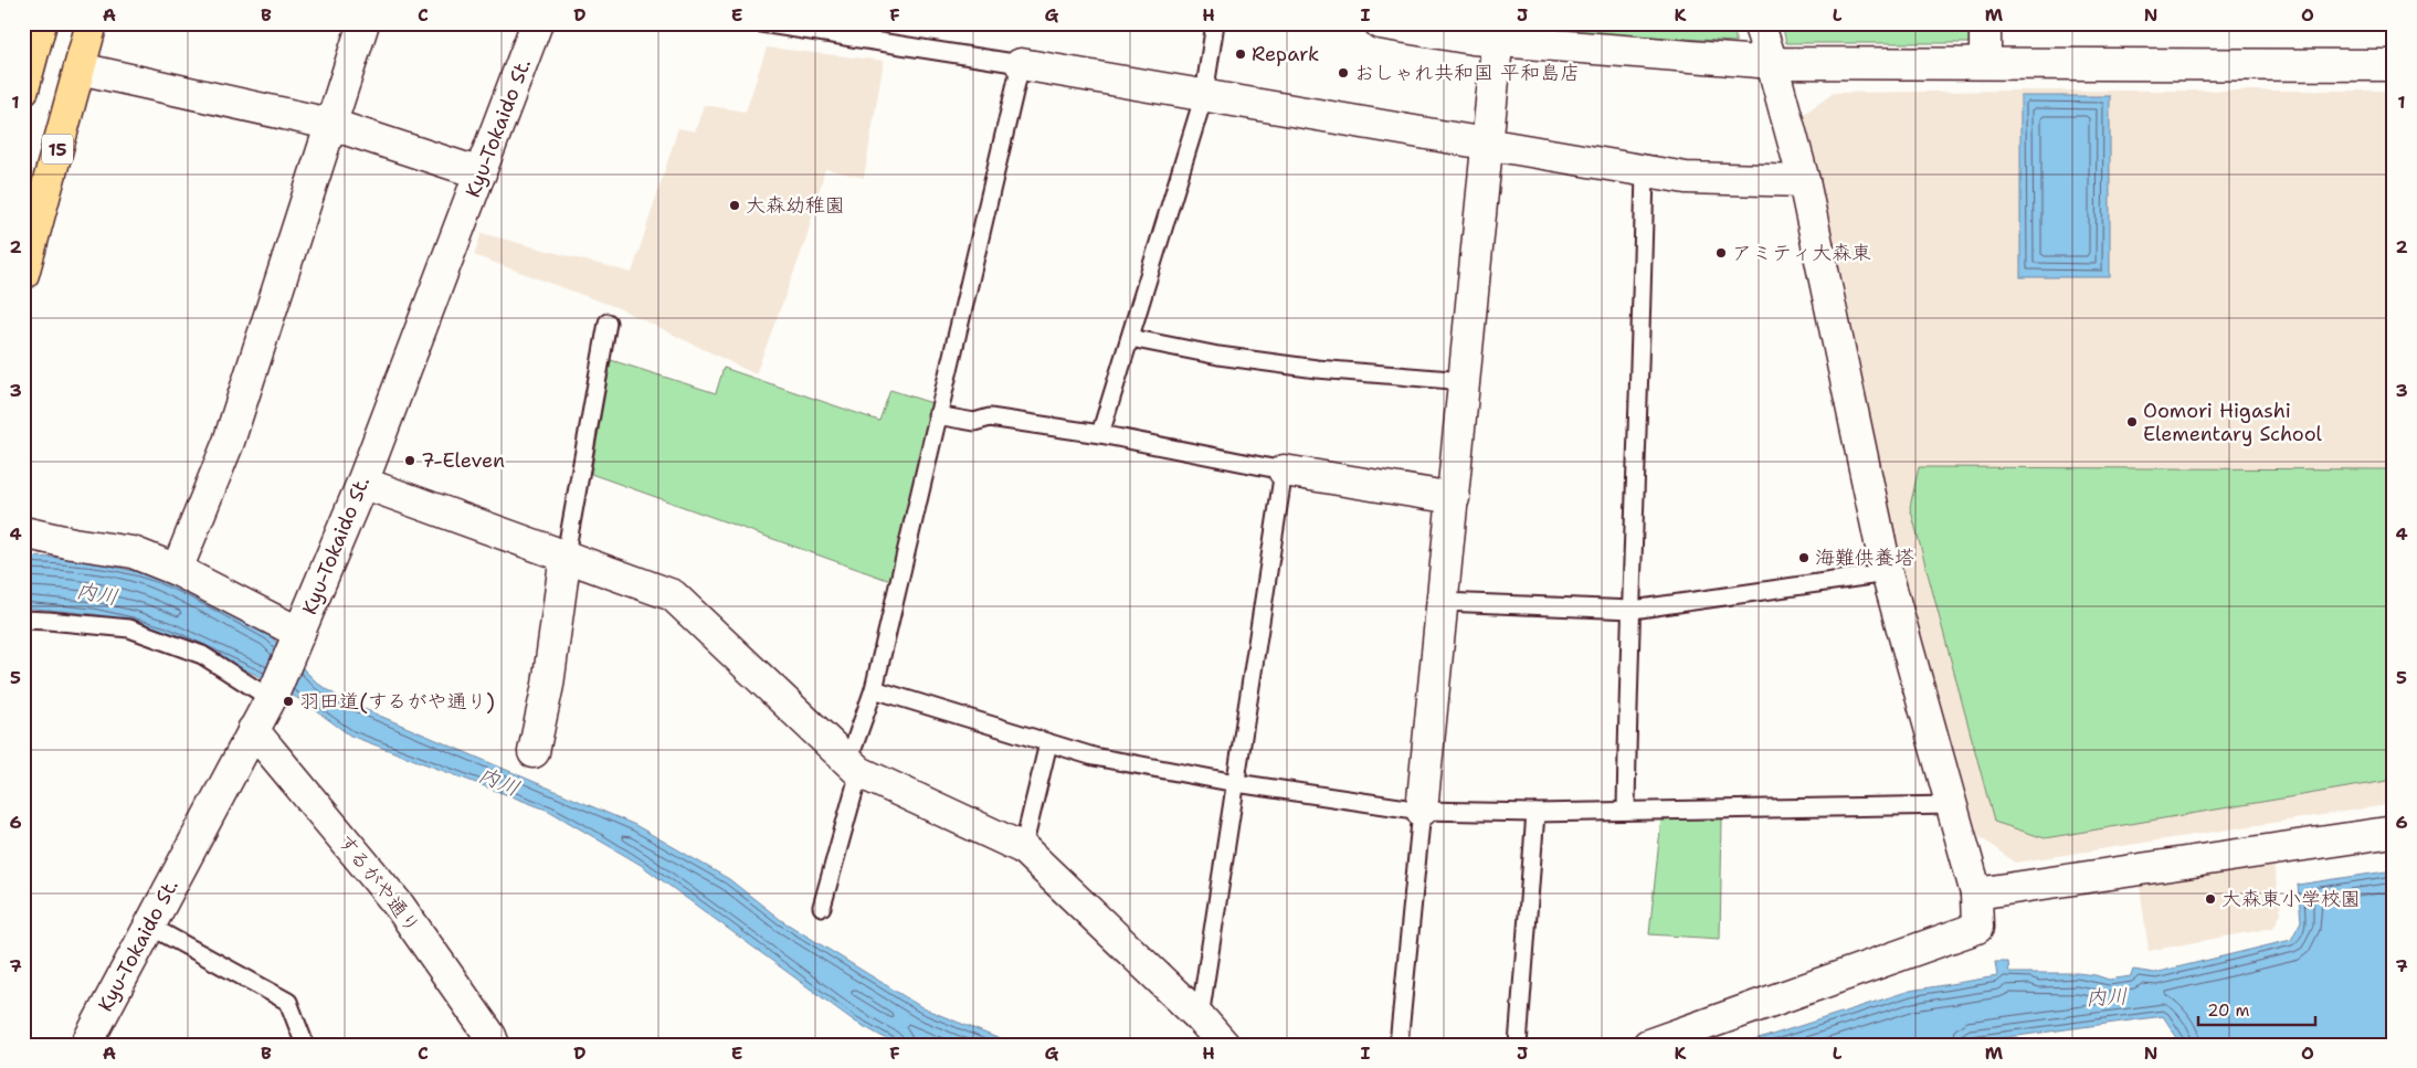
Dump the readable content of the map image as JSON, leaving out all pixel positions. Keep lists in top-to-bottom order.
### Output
{
  "streets": {
    "highway": ["15"],
    "street": ["Kyu-Tokaido St.", "するがや通り"]
  },
  "crossings": [
    ["Kyu-Tokaido St.", "するがや通り"]
  ],
  "water": ["内川"],
  "places": [
    "Repark",
    "おしゃれ共和国 平和島店",
    "大森幼稚園",
    "アミティ大森東",
    "Oomori Higashi Elementary School",
    "7-Eleven",
    "海難供養塔",
    "羽田道(するがや通り)",
    "大森東小学校園"
  ],
  "scale_bar": "20 m",
  "grid": {
    "columns": [
      "A",
      "B",
      "C",
      "D",
      "E",
      "F",
      "G",
      "H",
      "I",
      "J",
      "K",
      "L",
      "M",
      "N",
      "O"
    ],
    "rows": [
      "1",
      "2",
      "3",
      "4",
      "5",
      "6",
      "7"
    ]
  }
}
